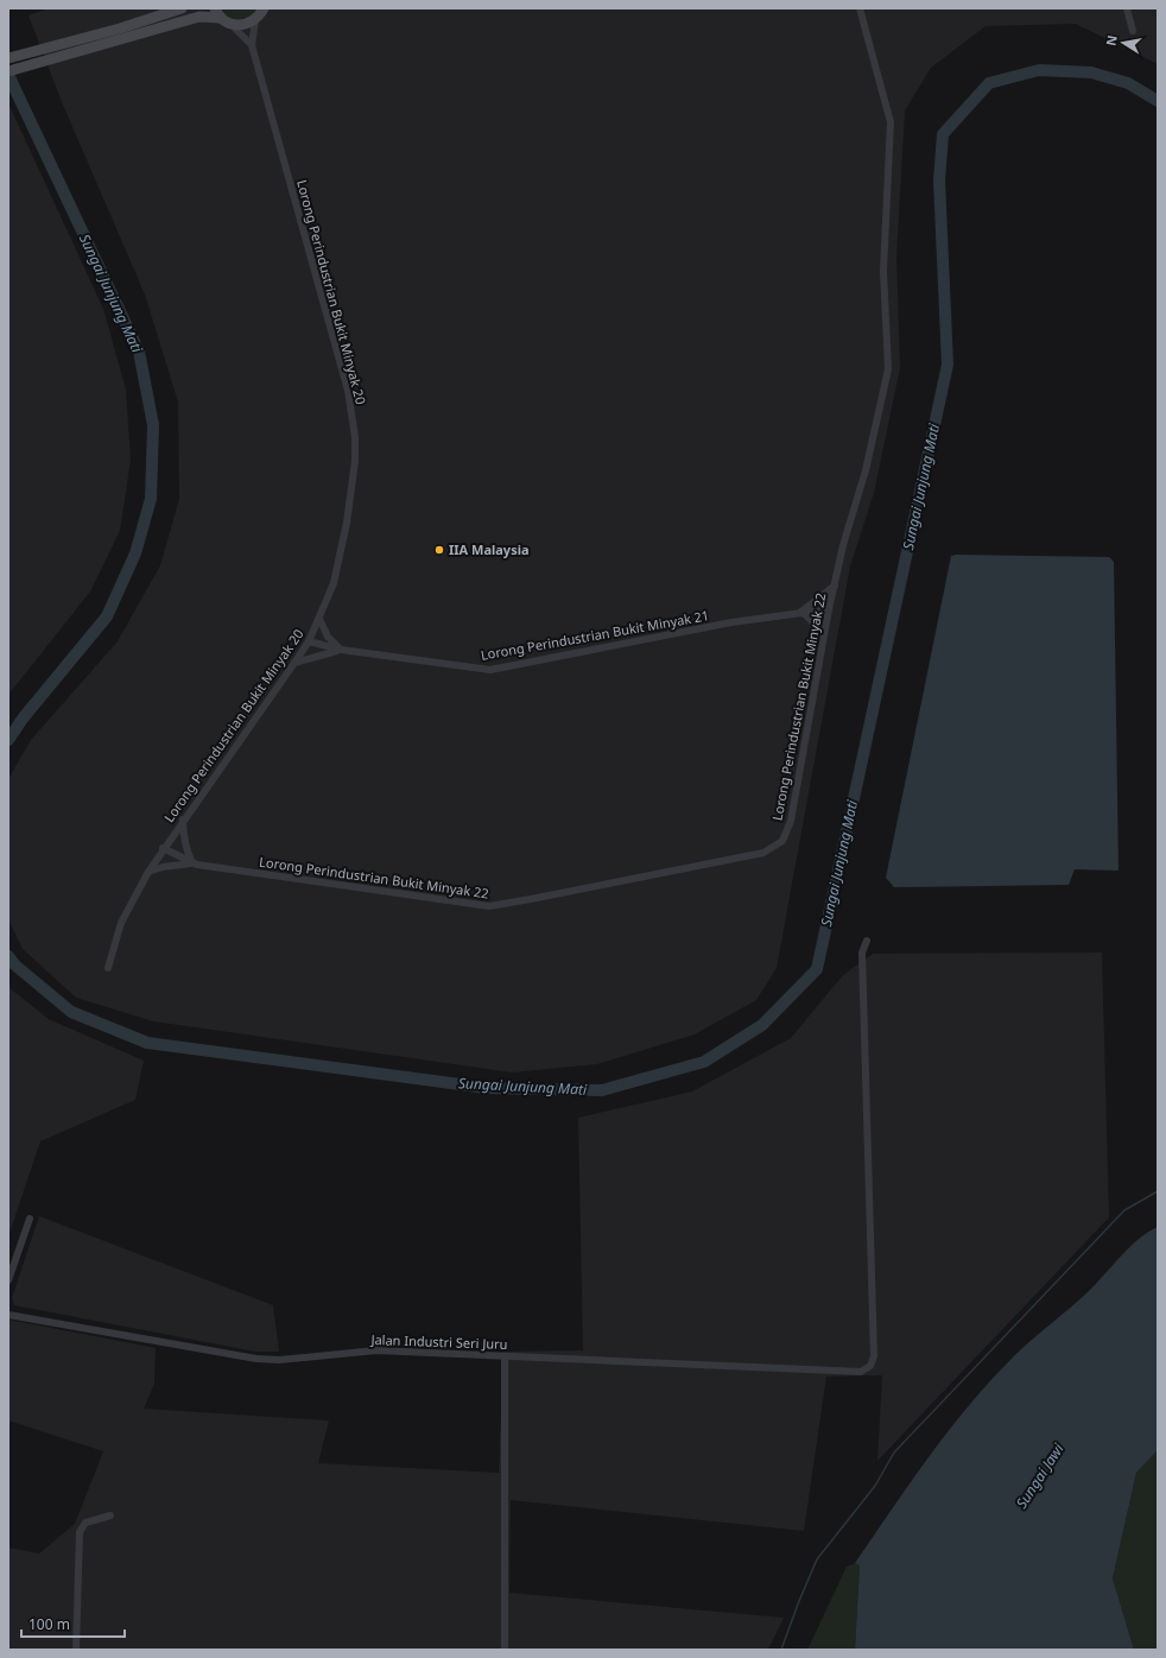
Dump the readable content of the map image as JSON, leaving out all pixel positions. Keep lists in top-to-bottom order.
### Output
{
  "streets": {
    "street": [
      "Lorong Perindustrian Bukit Minyak 20",
      "Lorong Perindustrian Bukit Minyak 21",
      "Lorong Perindustrian Bukit Minyak 22",
      "Jalan Industri Seri Juru"
    ]
  },
  "crossings": [
    ["Lorong Perindustrian Bukit Minyak 20", "Lorong Perindustrian Bukit Minyak 21"],
    ["Lorong Perindustrian Bukit Minyak 20", "Lorong Perindustrian Bukit Minyak 22"],
    ["Lorong Perindustrian Bukit Minyak 21", "Lorong Perindustrian Bukit Minyak 22"]
  ],
  "water": ["Sungai Junjung Mati", "Sungai Jawi"],
  "places": ["IIA Malaysia"],
  "scale_bar": "100 m",
  "north": "left"
}
